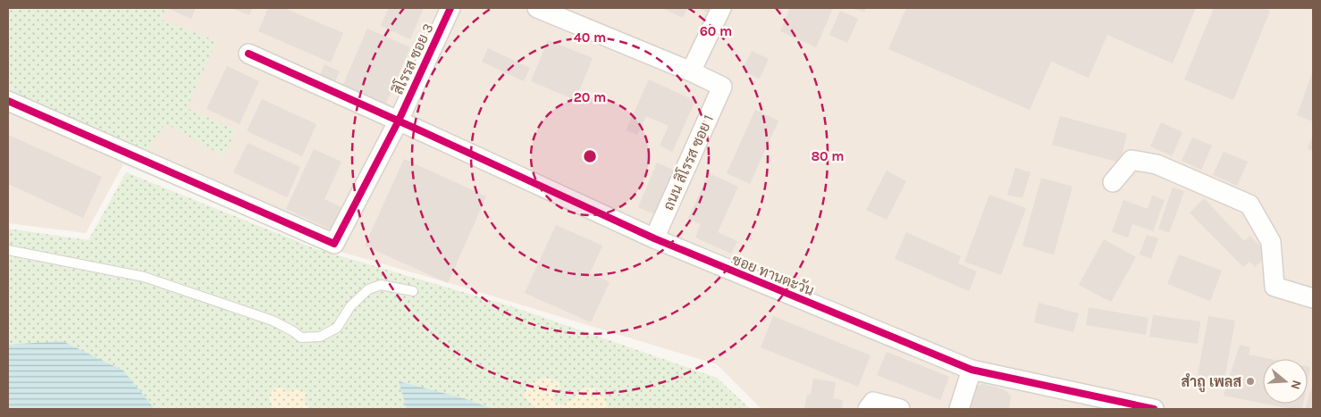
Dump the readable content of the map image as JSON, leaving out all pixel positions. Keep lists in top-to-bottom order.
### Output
{
  "streets": {
    "street": ["สิโรรส ซอย 3", "ถนน สิโรรส ซอย 1", "ซอย ทานตะวัน"]
  },
  "crossings": [
    ["สิโรรส ซอย 3", "ซอย ทานตะวัน"],
    ["ถนน สิโรรส ซอย 1", "ซอย ทานตะวัน"]
  ],
  "places": ["สำถู เพลส"],
  "north": "right",
  "rings": [
    "60 m",
    "40 m",
    "20 m",
    "80 m"
  ]
}
